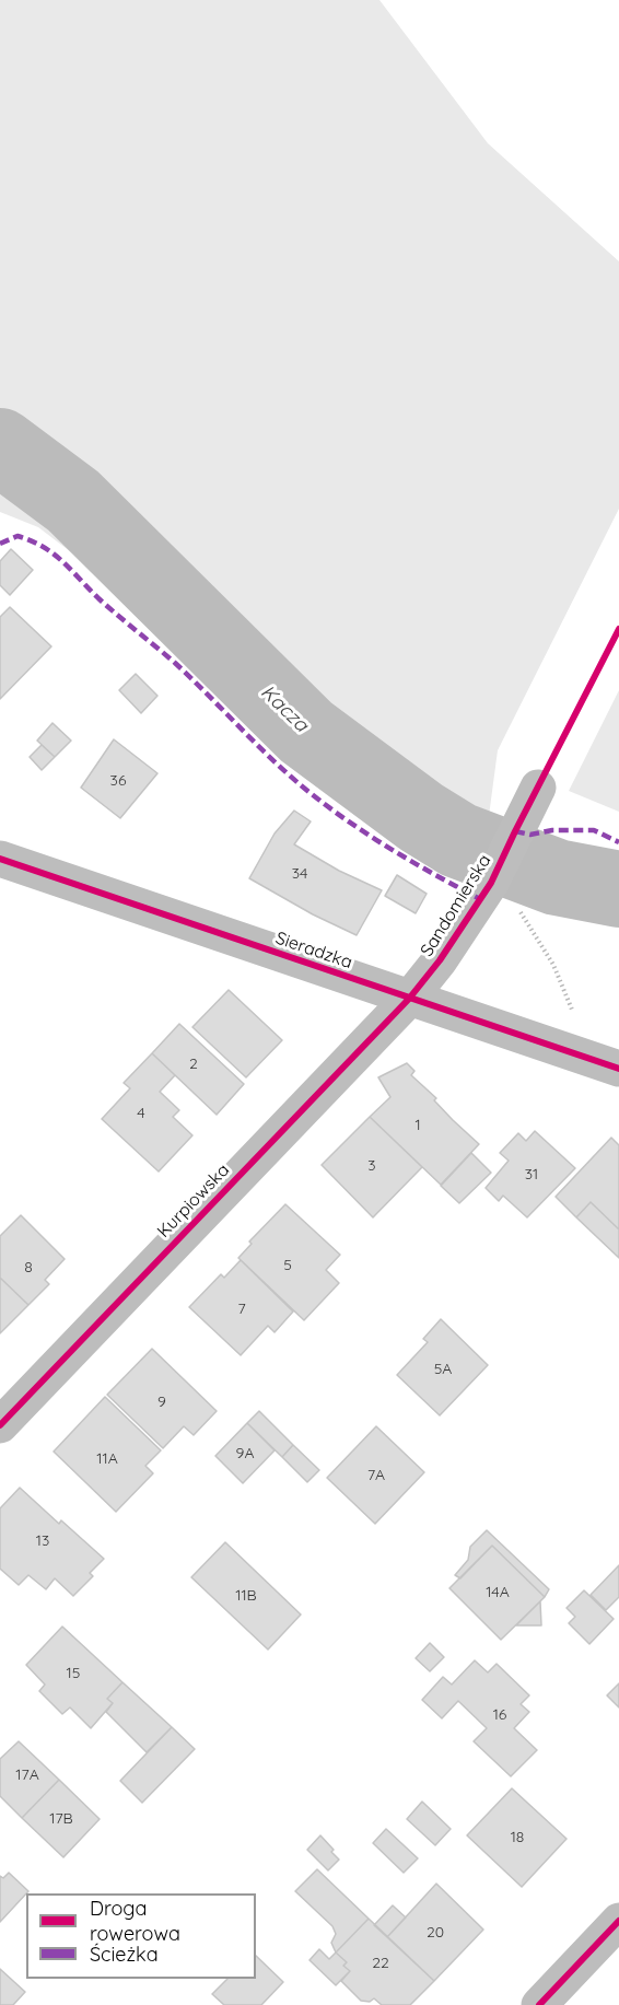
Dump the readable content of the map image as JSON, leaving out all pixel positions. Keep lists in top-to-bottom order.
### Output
{
  "streets": {
    "street": ["Sandomierska", "Sieradzka", "Kurpiowska"]
  },
  "crossings": [
    ["Sandomierska", "Sieradzka"],
    ["Sandomierska", "Kurpiowska"],
    ["Sieradzka", "Kurpiowska"]
  ],
  "water": ["Kacza"],
  "house_numbers": [
    "36",
    "34",
    "2",
    "4",
    "1",
    "3",
    "31",
    "5",
    "8",
    "7",
    "5A",
    "9",
    "9A",
    "11A",
    "7A",
    "13",
    "14A",
    "11B",
    "15",
    "16",
    "17A",
    "17B",
    "18",
    "20",
    "22"
  ],
  "legend": ["Droga rowerowa", "Ścieżka"]
}
